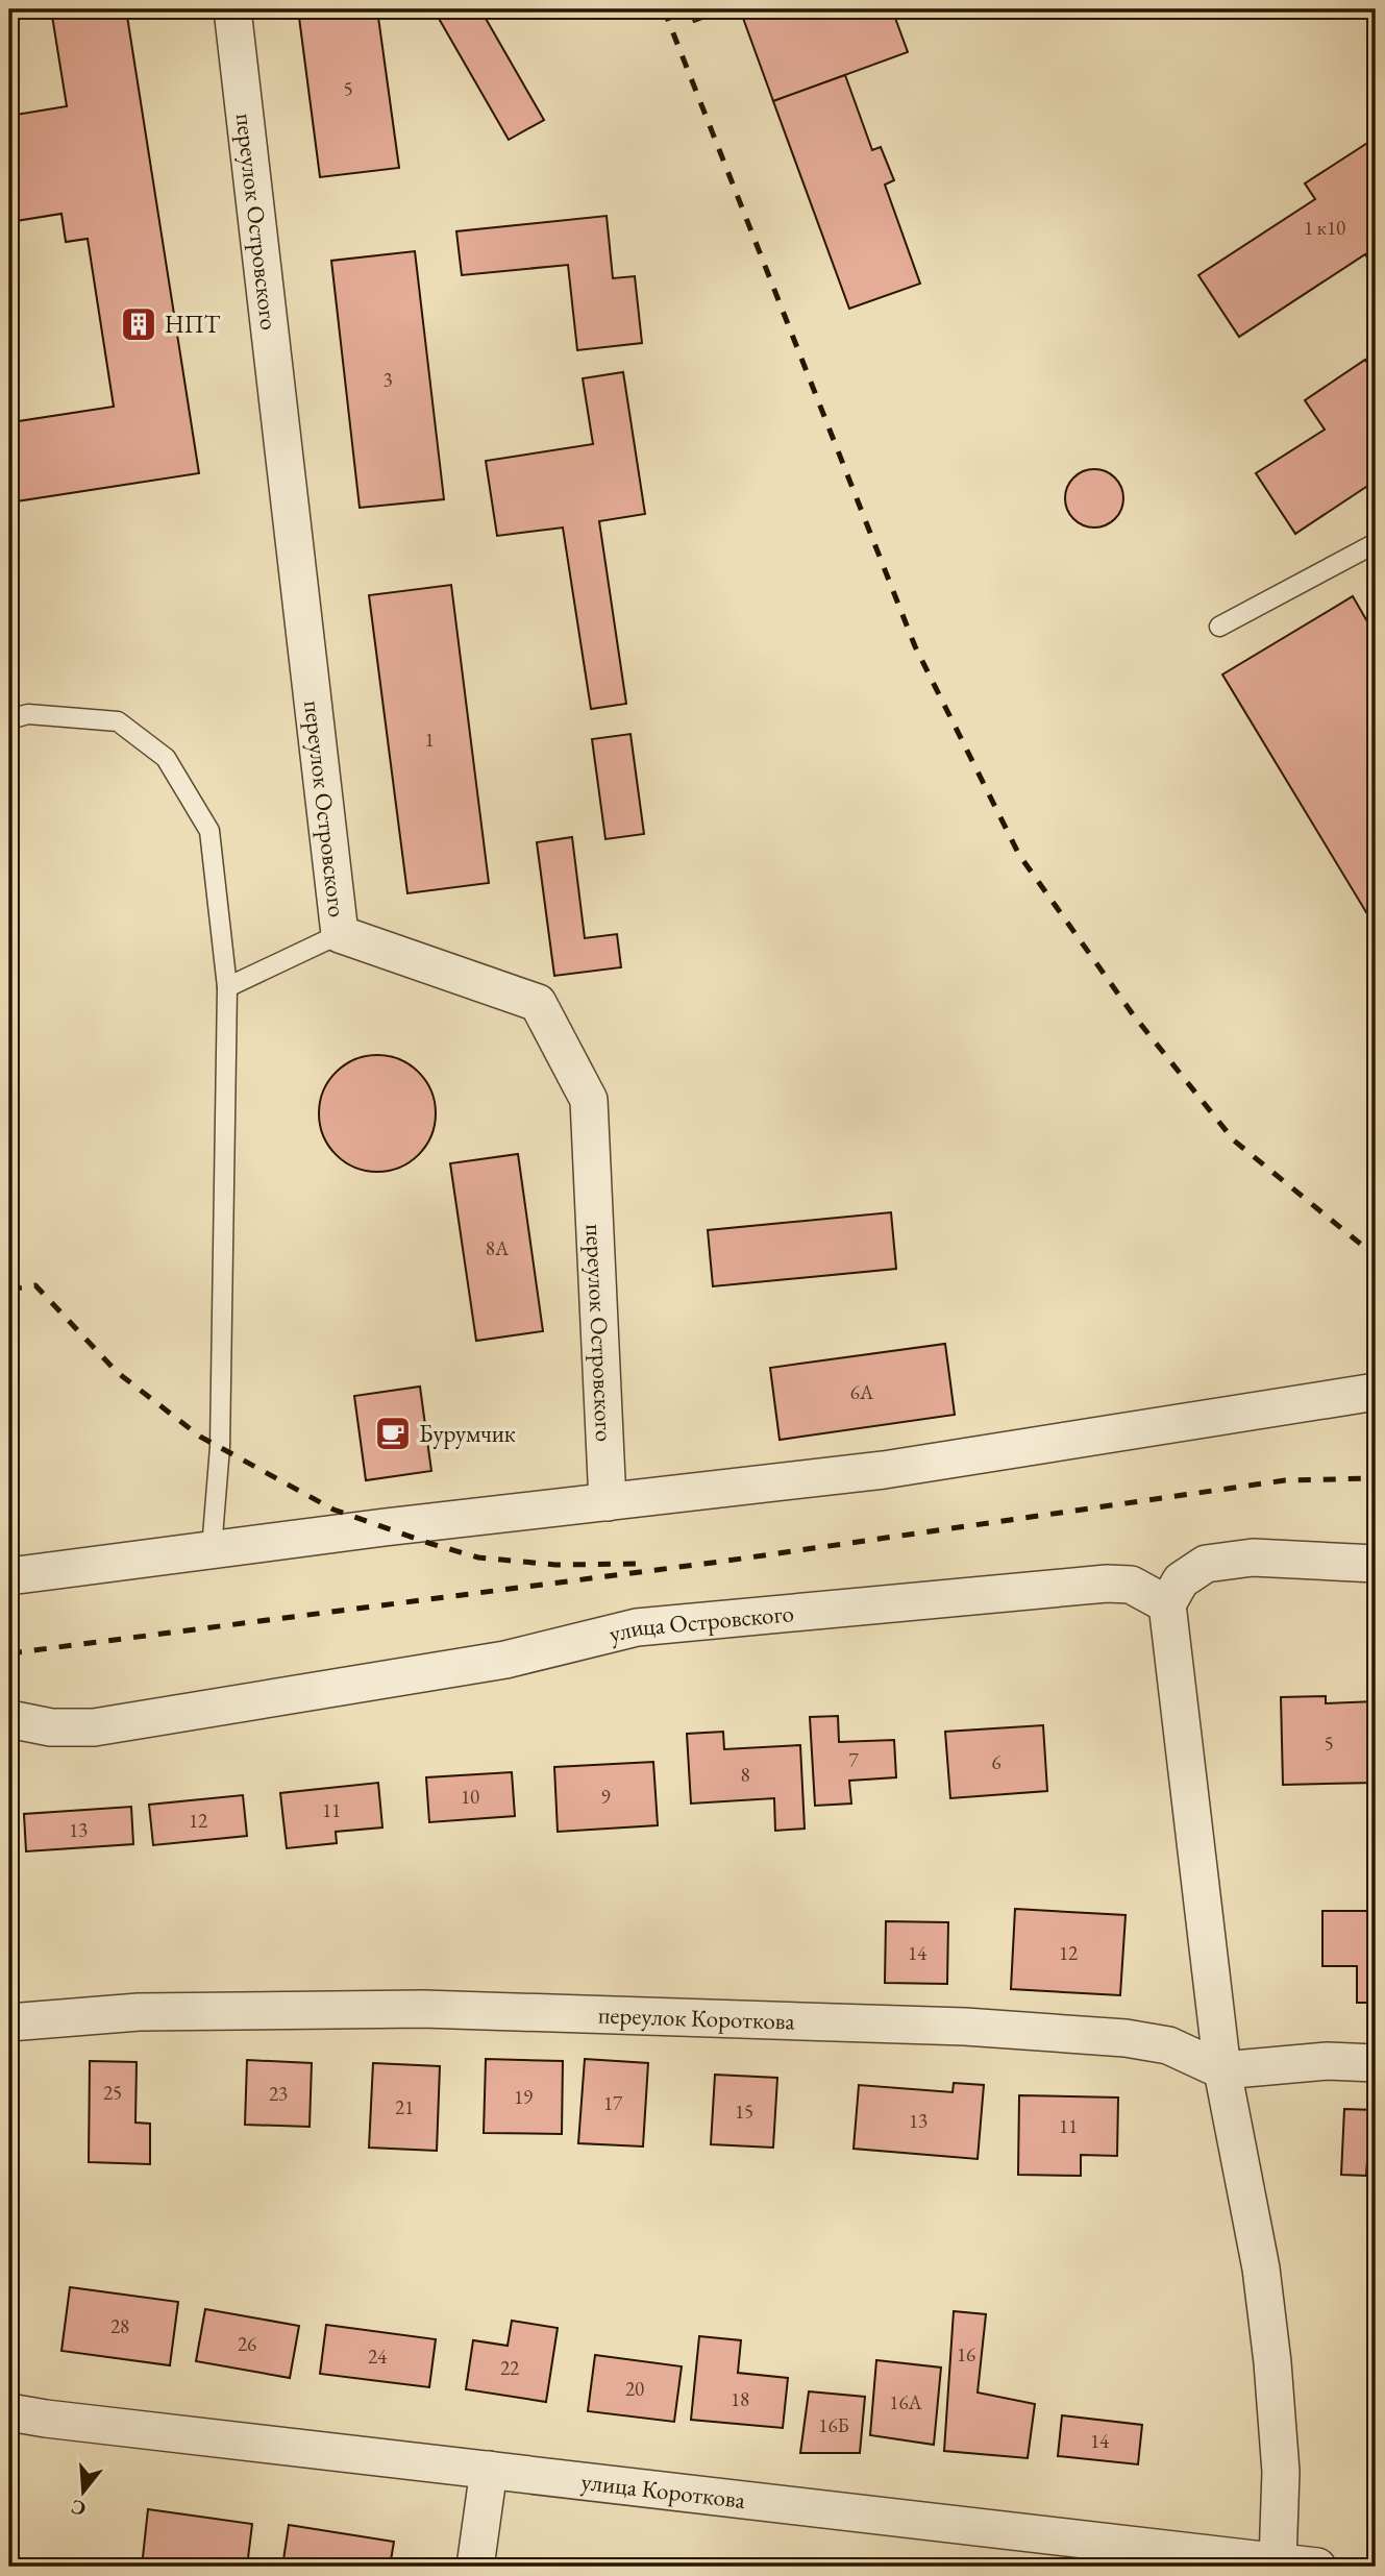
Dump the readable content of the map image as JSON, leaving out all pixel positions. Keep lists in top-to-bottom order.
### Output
{
  "streets": {
    "street": [
      "переулок Островского",
      "улица Островского",
      "переулок Короткова",
      "улица Короткова"
    ]
  },
  "places": {
    "building": ["НПТ"],
    "cafe": ["Бурумчик"]
  },
  "house_numbers": [
    "5",
    "1 к10",
    "3",
    "1",
    "8А",
    "6А",
    "5",
    "7",
    "6",
    "8",
    "10",
    "9",
    "11",
    "12",
    "13",
    "14",
    "12",
    "25",
    "23",
    "19",
    "17",
    "21",
    "15",
    "13",
    "11",
    "28",
    "26",
    "16",
    "24",
    "22",
    "20",
    "18",
    "16А",
    "16Б",
    "14"
  ],
  "north": "bottom"
}
